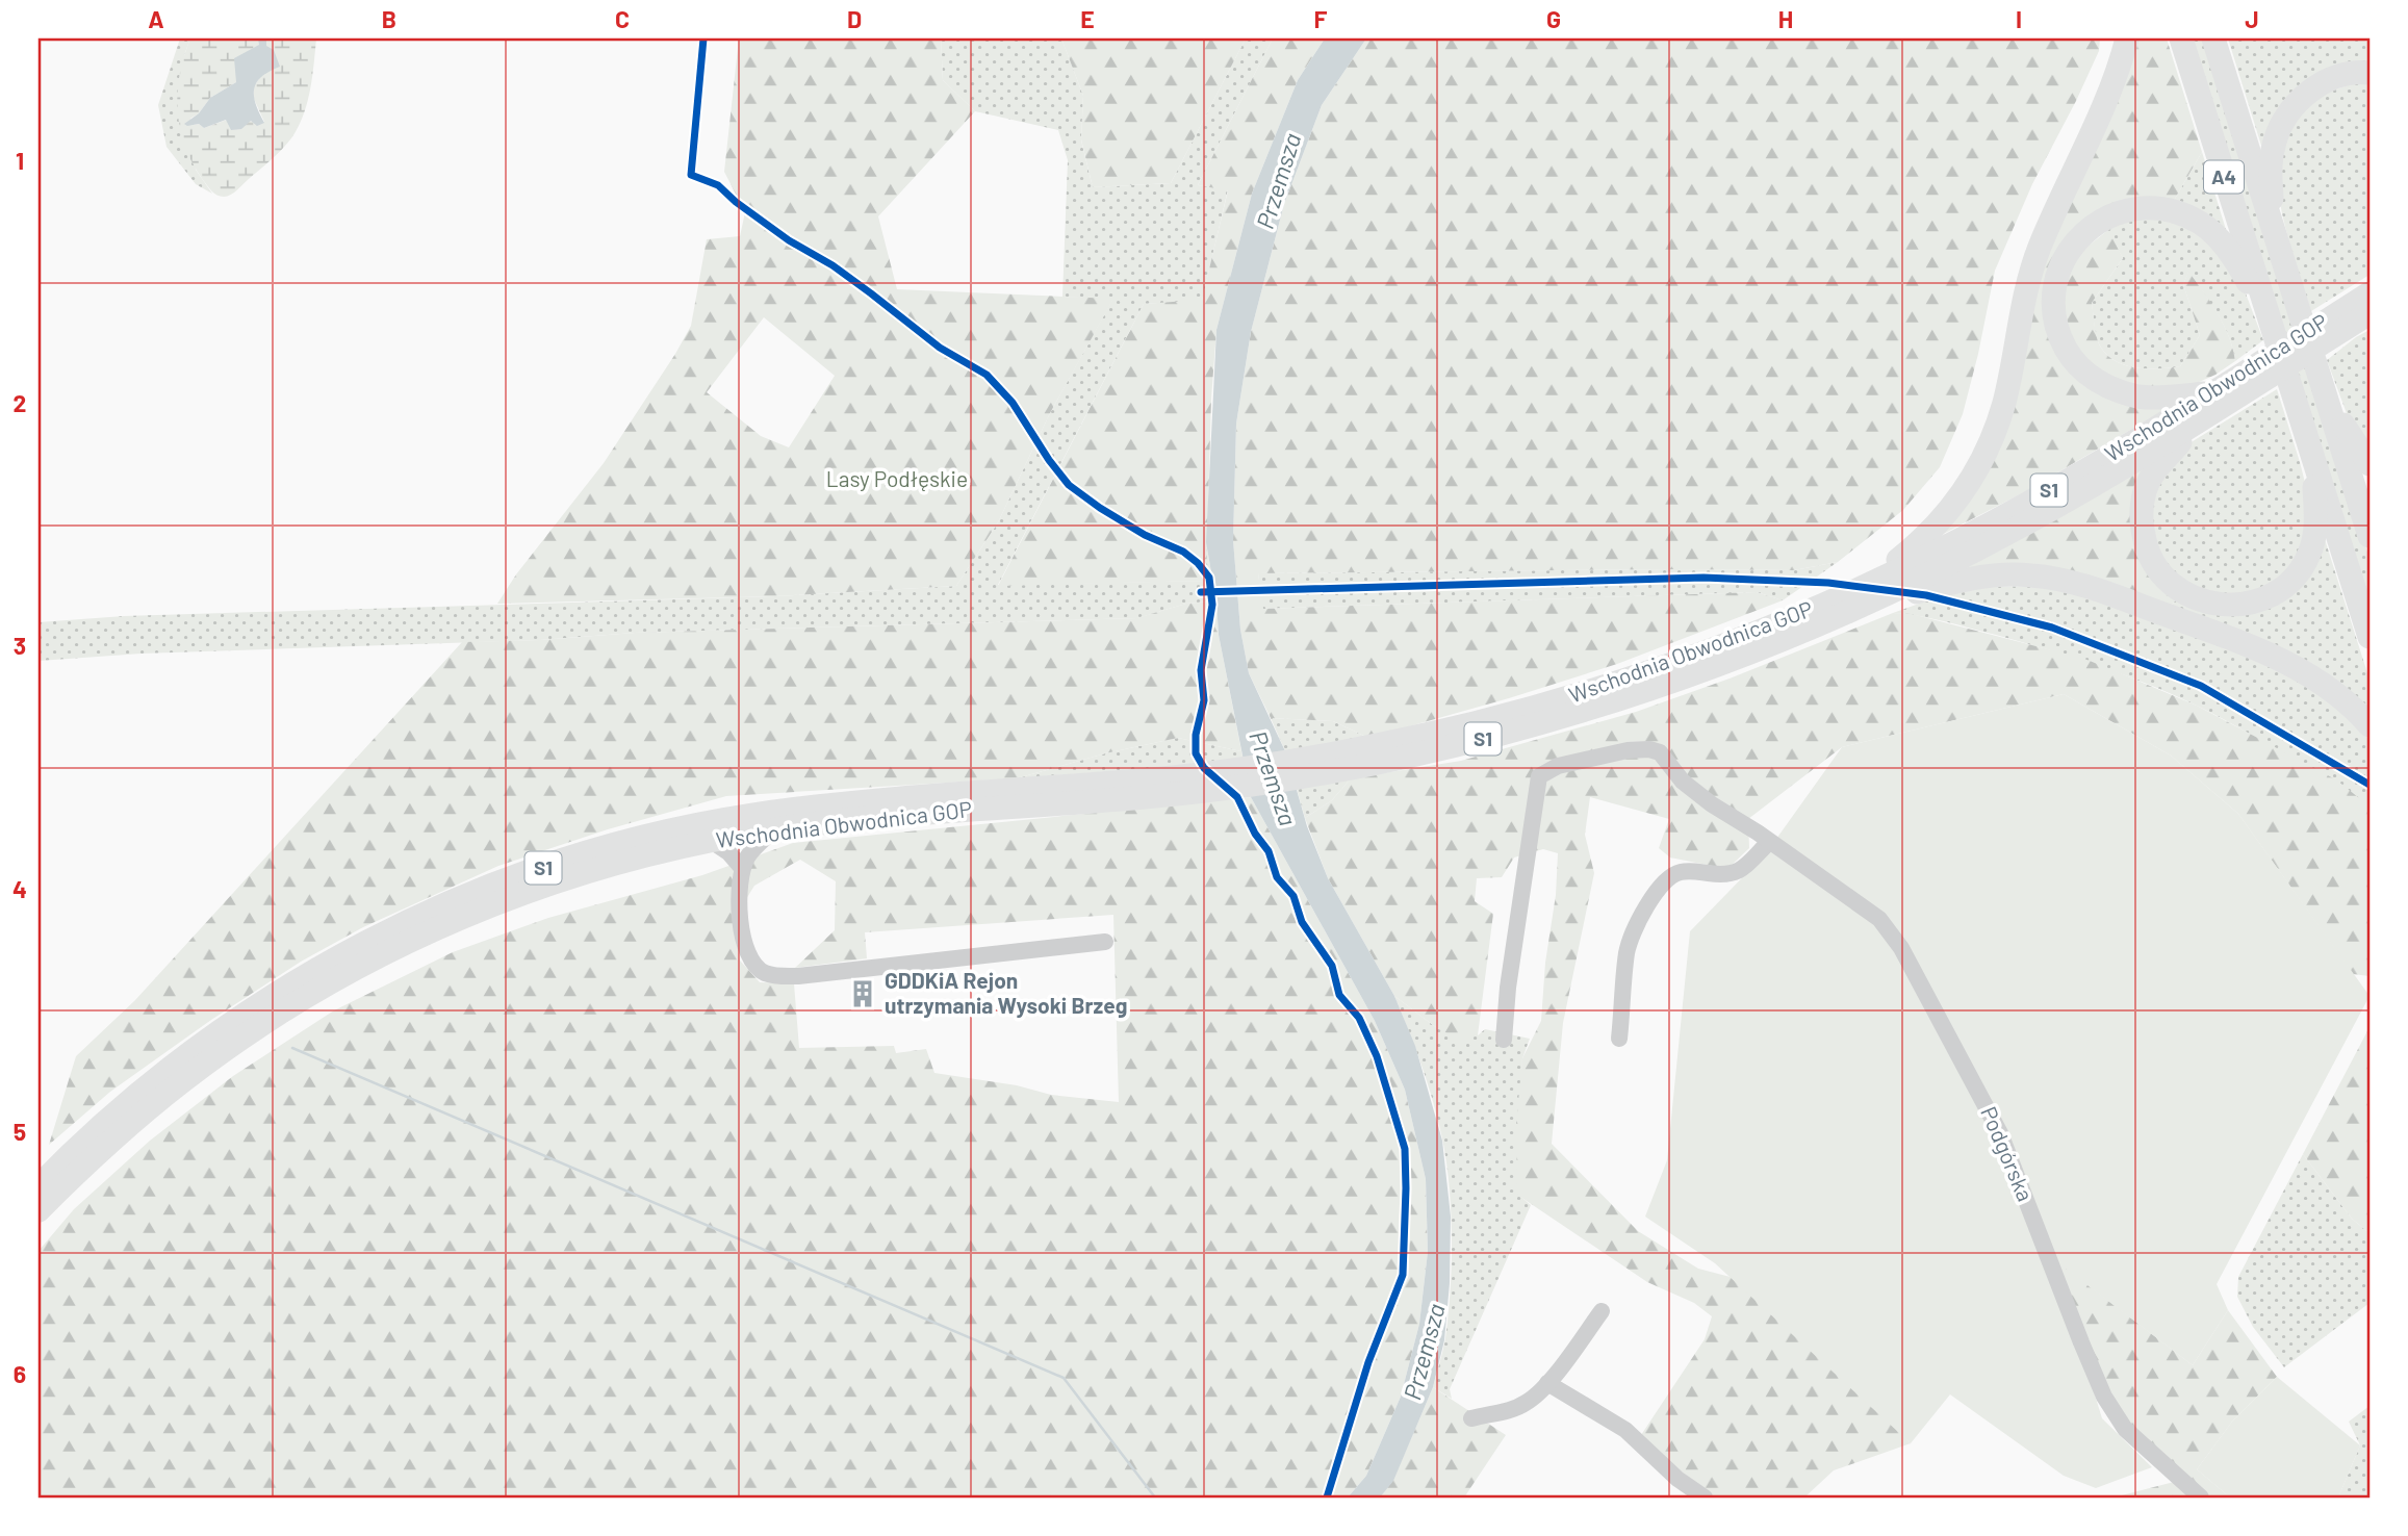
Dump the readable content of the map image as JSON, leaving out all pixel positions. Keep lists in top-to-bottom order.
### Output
{
  "streets": {
    "highway": ["A4", "Wschodnia Obwodnica GOP", "S1"],
    "street": ["Podgórska"]
  },
  "water": ["Przemsza"],
  "parks": ["Lasy Podłęskie"],
  "places": {
    "building": ["GDDKiA Rejon utrzymania Wysoki Brzeg"]
  },
  "grid": {
    "columns": [
      "A",
      "B",
      "C",
      "D",
      "E",
      "F",
      "G",
      "H",
      "I",
      "J"
    ],
    "rows": [
      "1",
      "2",
      "3",
      "4",
      "5",
      "6"
    ]
  }
}
